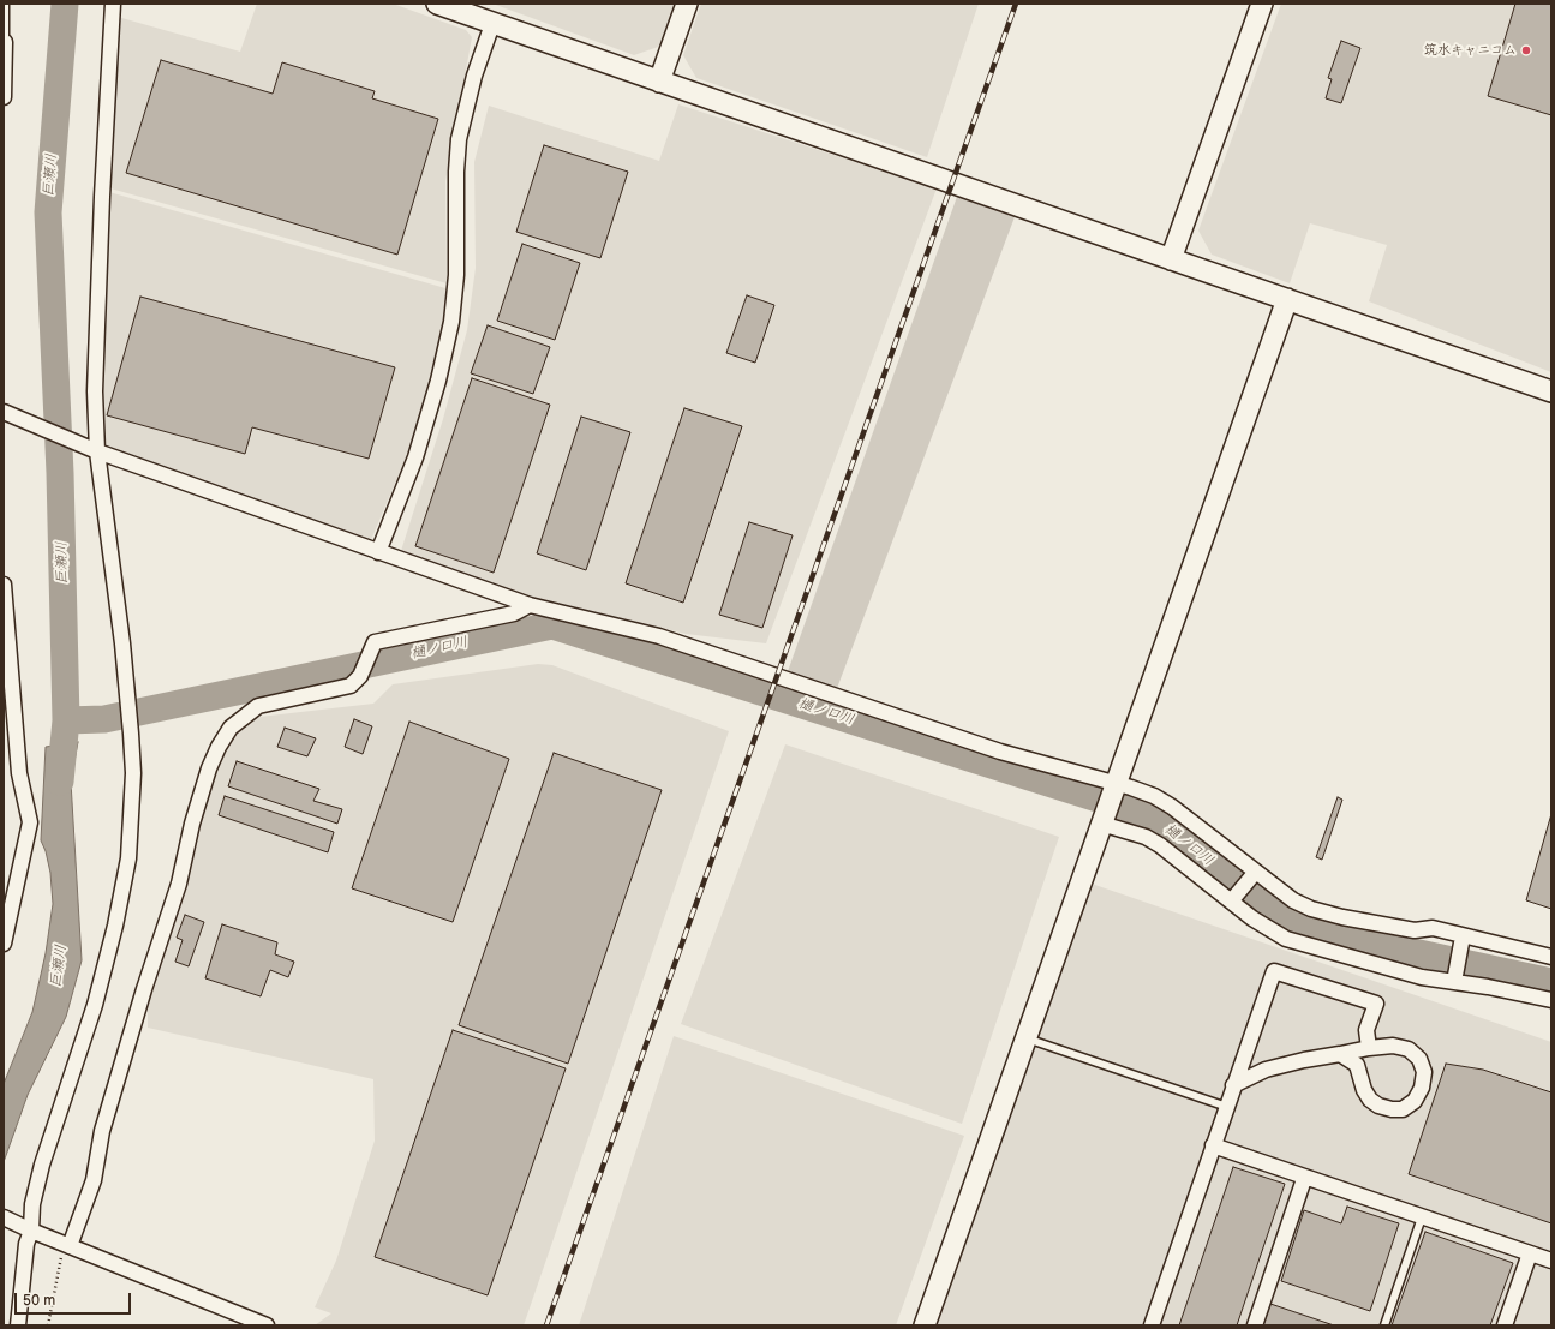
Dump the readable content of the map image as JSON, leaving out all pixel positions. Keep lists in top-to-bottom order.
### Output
{
  "water": ["巨瀬川", "樋ノ口川"],
  "places": ["筑水キャニコム"],
  "scale_bar": "50 m"
}
